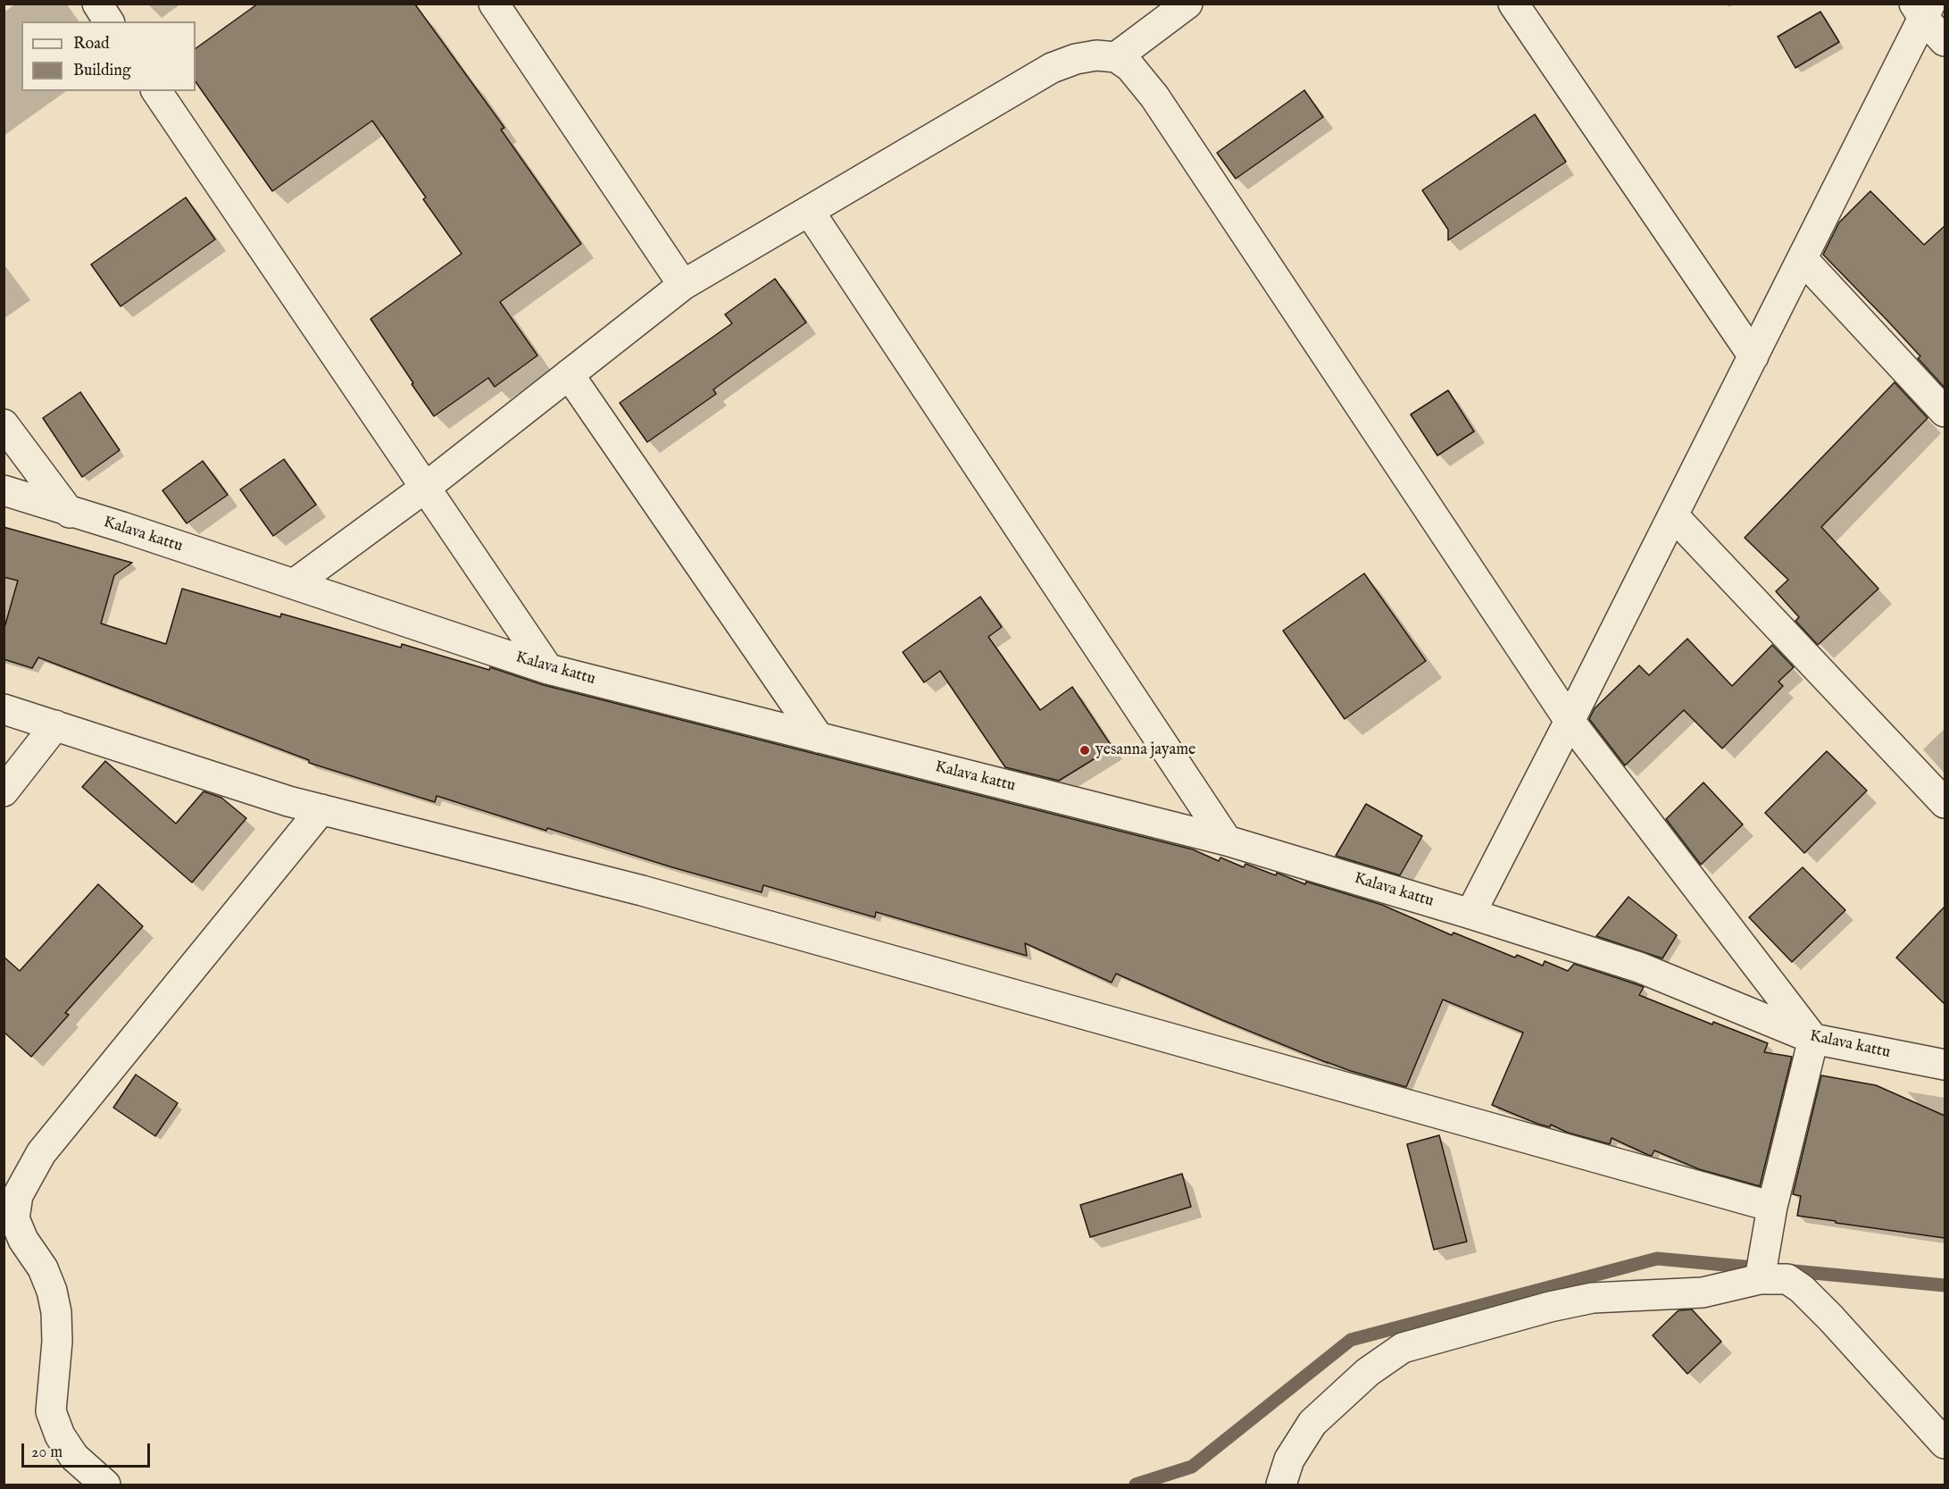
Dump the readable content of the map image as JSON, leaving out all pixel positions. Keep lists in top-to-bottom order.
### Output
{
  "streets": {
    "street": ["Kalava kattu"]
  },
  "places": ["yesanna jayame"],
  "legend": ["Road", "Building"],
  "scale_bar": "20 m"
}
